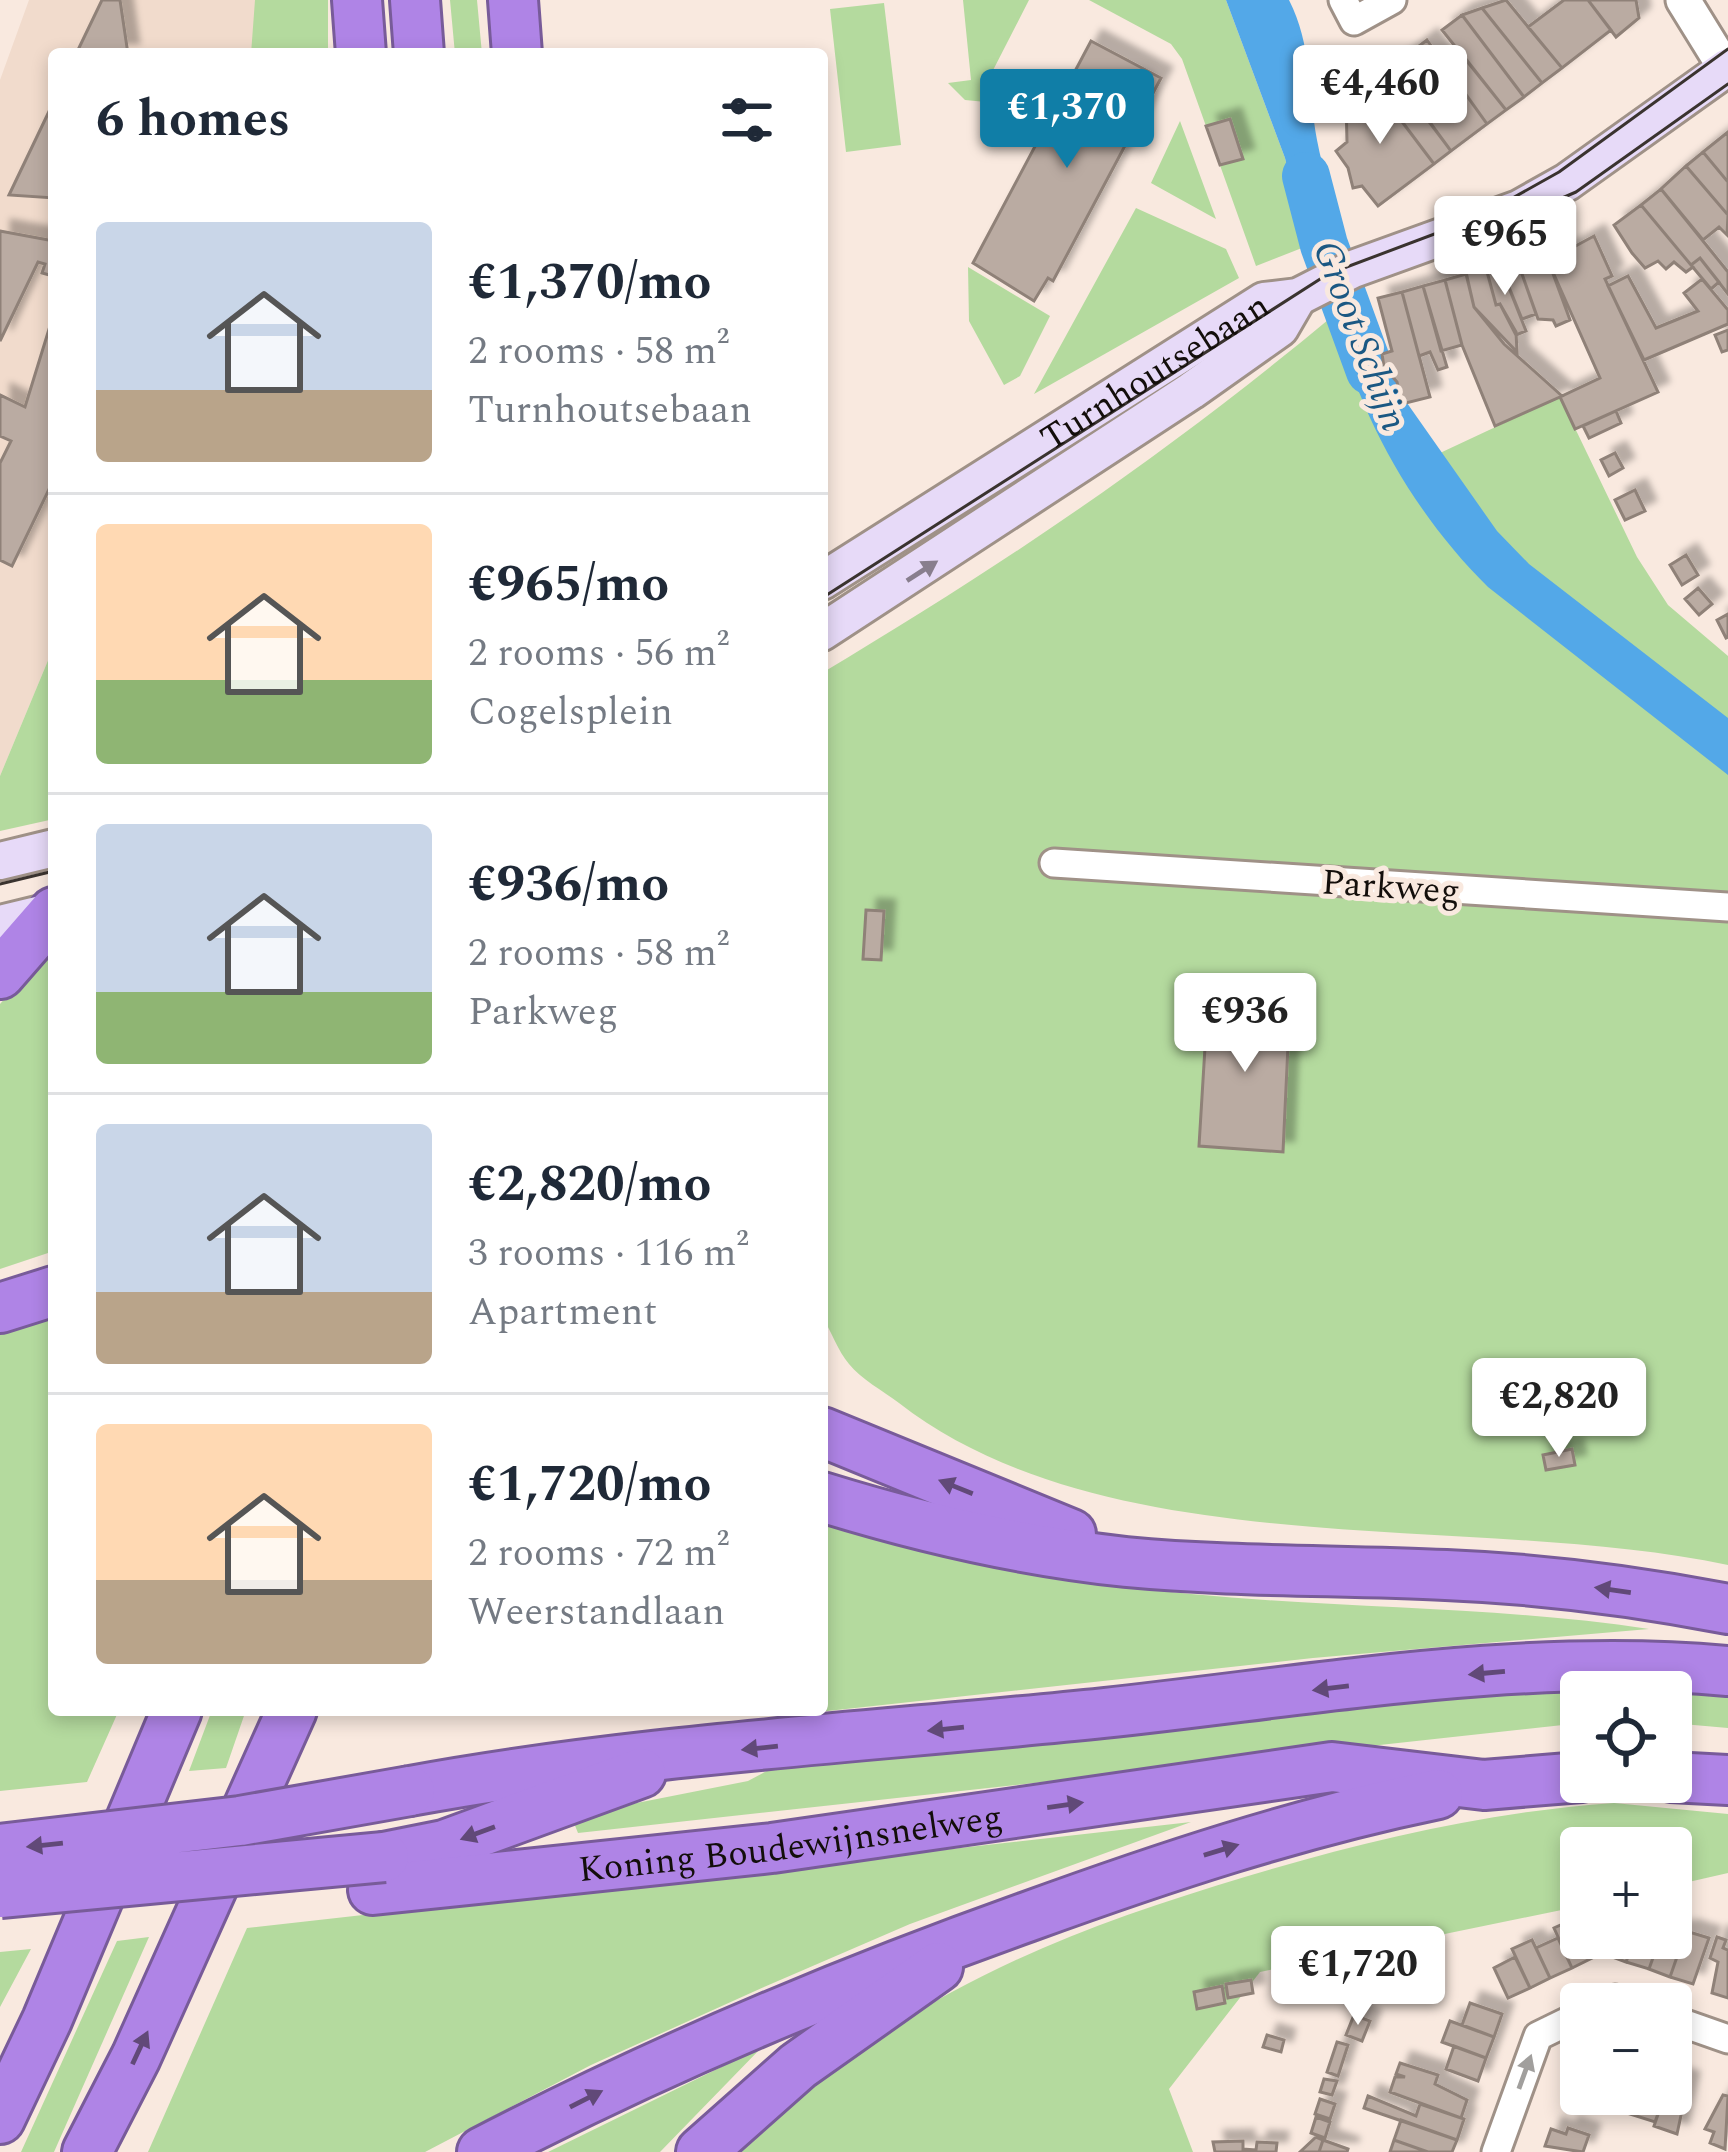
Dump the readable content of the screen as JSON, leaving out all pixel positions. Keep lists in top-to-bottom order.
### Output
{
  "streets": {
    "highway": ["Koning Boudewijnsnelweg"],
    "main road": ["Turnhoutsebaan"],
    "street": ["Parkweg"]
  },
  "water": ["Groot Schijn"],
  "page": {
    "price": [
      "€4,460",
      "€1,370",
      "€965",
      "€936",
      "€2,820",
      "€1,720"
    ],
    "heading": "6 homes",
    "list": [
      {
        "name": "€1,370/mo",
        "note": "2 rooms · 58 m² · Turnhoutsebaan"
      },
      {
        "name": "€965/mo",
        "note": "2 rooms · 56 m² · Cogelsplein"
      },
      {
        "name": "€936/mo",
        "note": "2 rooms · 58 m² · Parkweg"
      },
      {
        "name": "€2,820/mo",
        "note": "3 rooms · 116 m² · Apartment"
      },
      {
        "name": "€1,720/mo",
        "note": "2 rooms · 72 m² · Weerstandlaan"
      }
    ],
    "map_buttons": ["+", "−"]
  }
}
